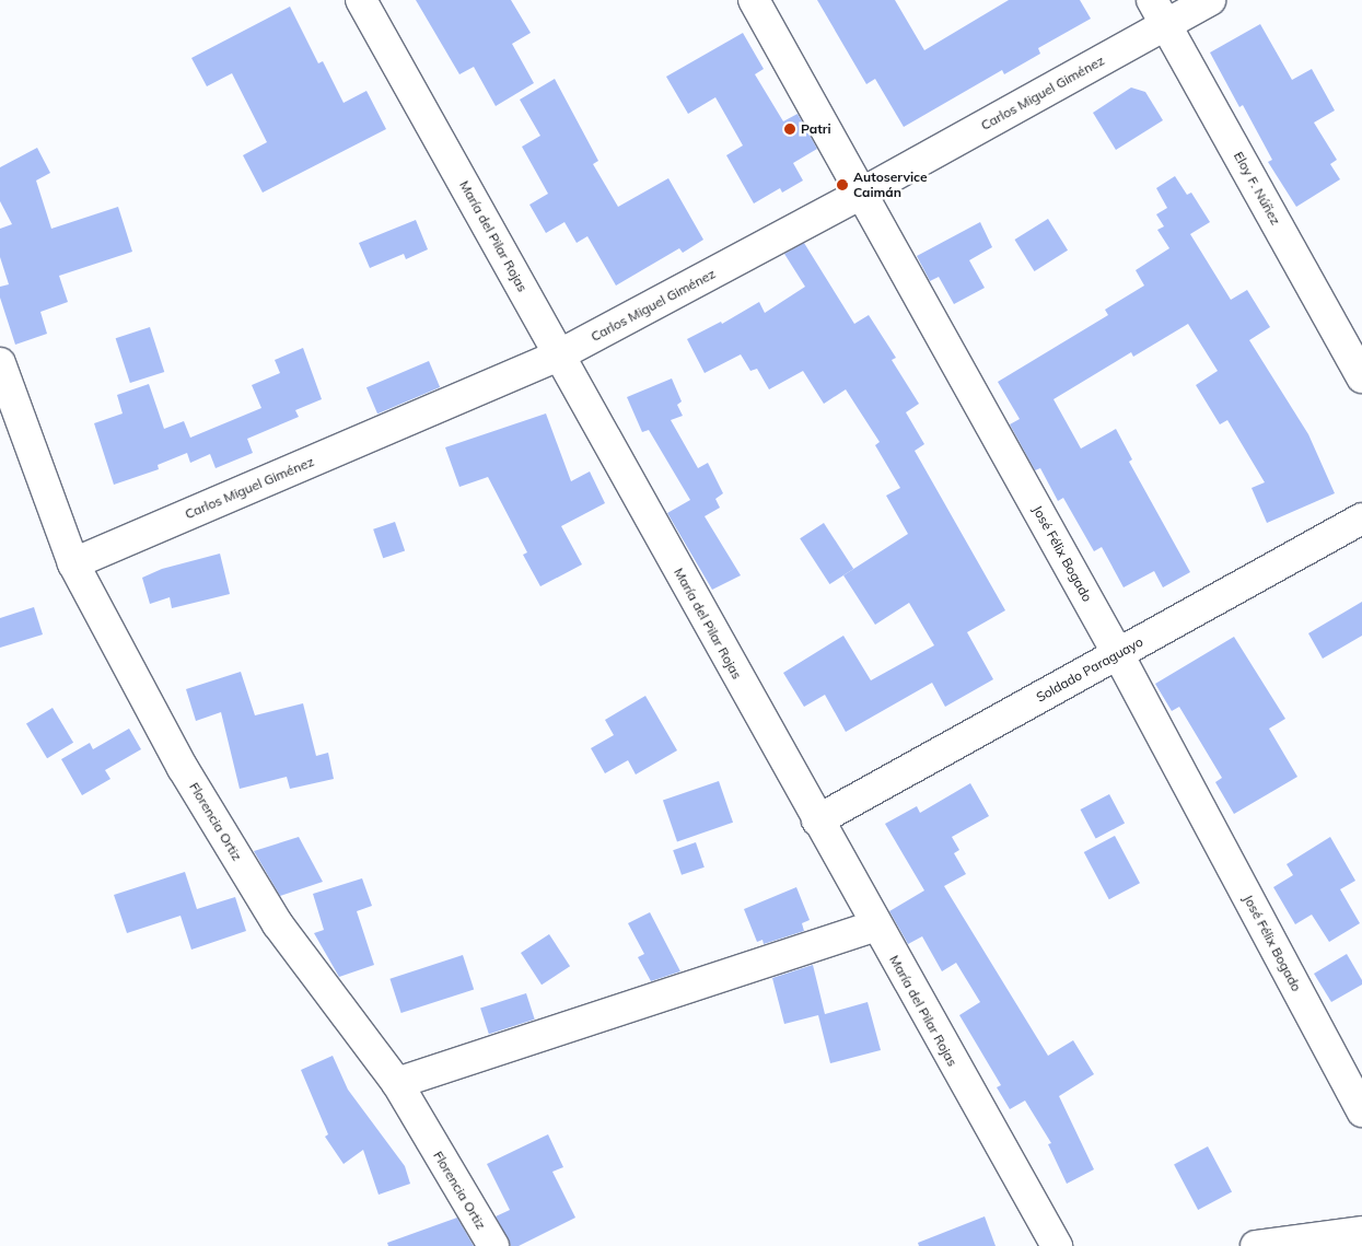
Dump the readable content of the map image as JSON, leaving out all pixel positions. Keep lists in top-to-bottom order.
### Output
{
  "streets": {
    "street": [
      "Carlos Miguel Giménez",
      "Eloy F. Núñez",
      "María del Pilar Rojas",
      "José Félix Bogado",
      "Soldado Paraguayo",
      "Florencia Ortiz"
    ]
  },
  "crossings": [
    ["Carlos Miguel Giménez", "Eloy F. Núñez"],
    ["Carlos Miguel Giménez", "María del Pilar Rojas"],
    ["Carlos Miguel Giménez", "José Félix Bogado"],
    ["Carlos Miguel Giménez", "Florencia Ortiz"],
    ["María del Pilar Rojas", "Soldado Paraguayo"],
    ["José Félix Bogado", "Soldado Paraguayo"]
  ],
  "places": ["Patri", "Autoservice Caimán"]
}
